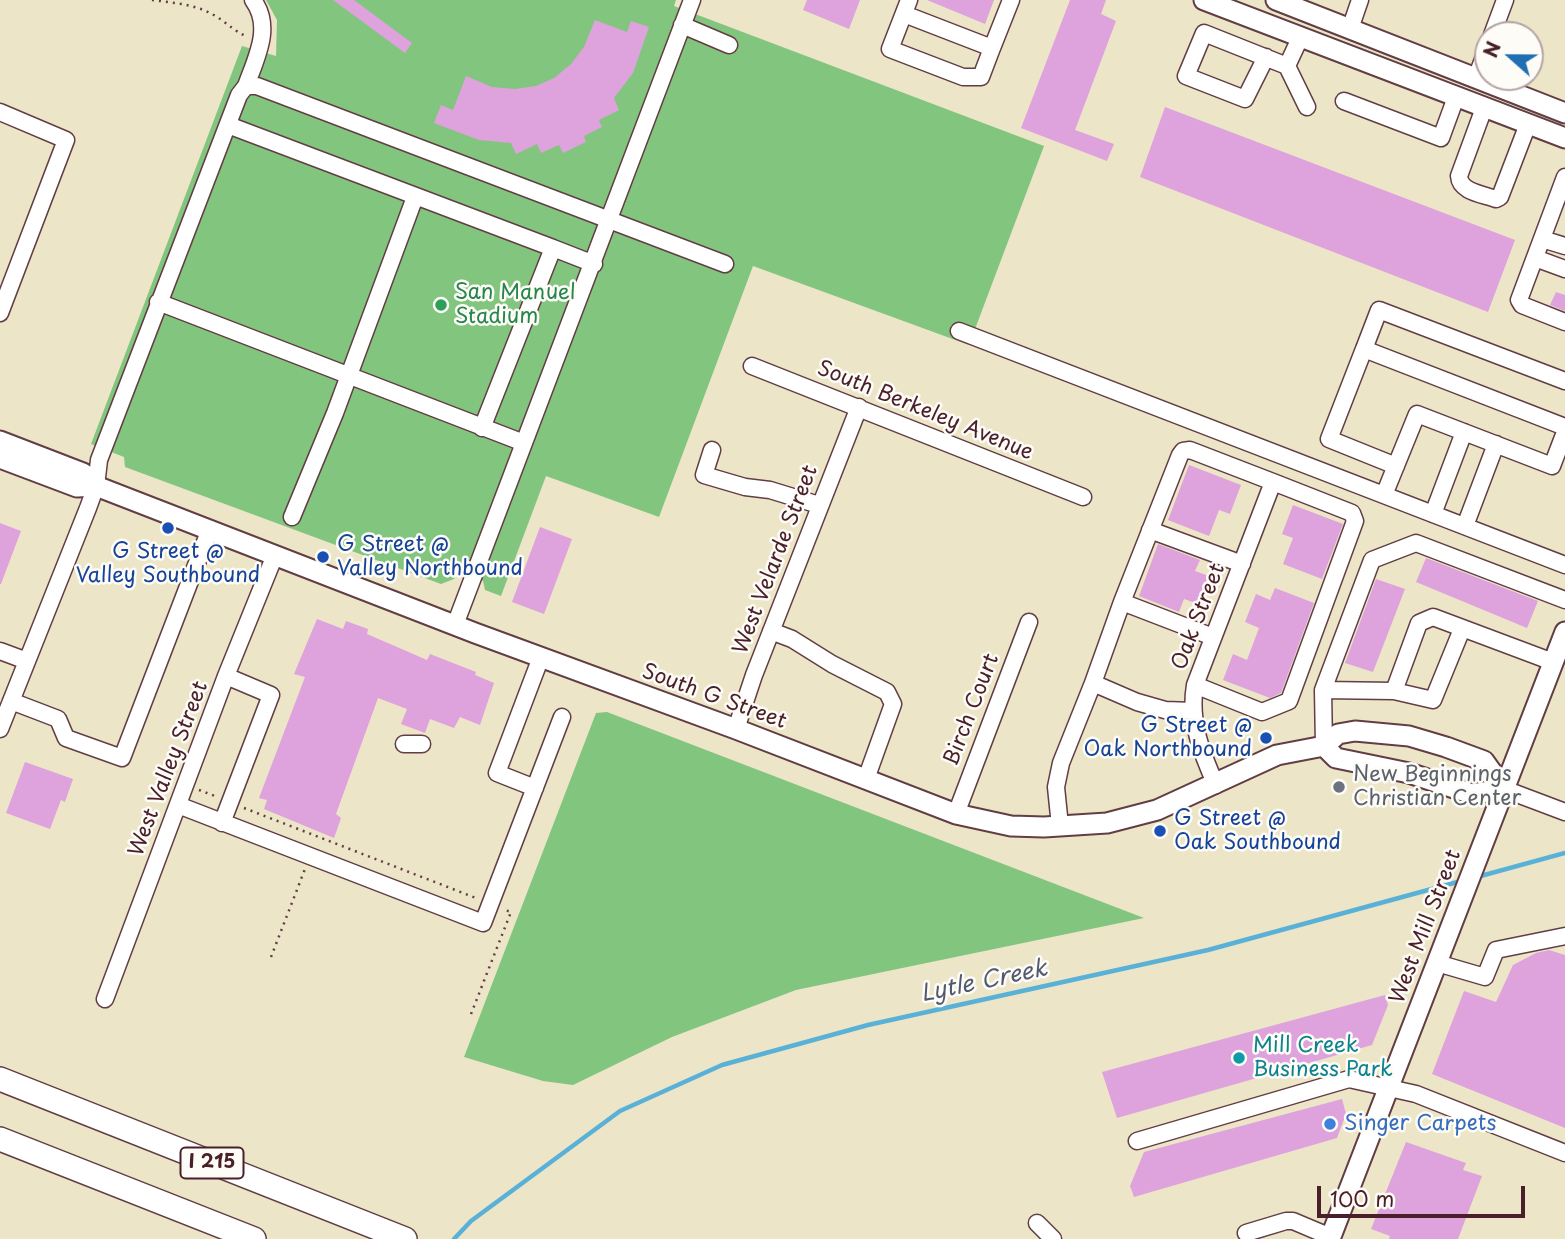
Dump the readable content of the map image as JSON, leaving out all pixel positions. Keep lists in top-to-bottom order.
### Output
{
  "streets": {
    "highway": ["I 215"],
    "main road": ["South G Street", "West Mill Street"],
    "street": [
      "South Berkeley Avenue",
      "West Velarde Street",
      "Oak Street",
      "Birch Court",
      "West Valley Street"
    ]
  },
  "crossings": [
    ["South Berkeley Avenue", "West Velarde Street"],
    ["West Velarde Street", "South G Street"],
    ["Oak Street", "South G Street"],
    ["South G Street", "Birch Court"],
    ["South G Street", "West Valley Street"],
    ["South G Street", "West Mill Street"]
  ],
  "water": ["Lytle Creek"],
  "places": [
    "San Manuel Stadium",
    "G Street @ Valley Southbound",
    "G Street @ Valley Northbound",
    "G Street @ Oak Northbound",
    "New Beginnings Christian Center",
    "G Street @ Oak Southbound",
    "Mill Creek Business Park",
    "Singer Carpets"
  ],
  "scale_bar": "100 m",
  "north": "left"
}
